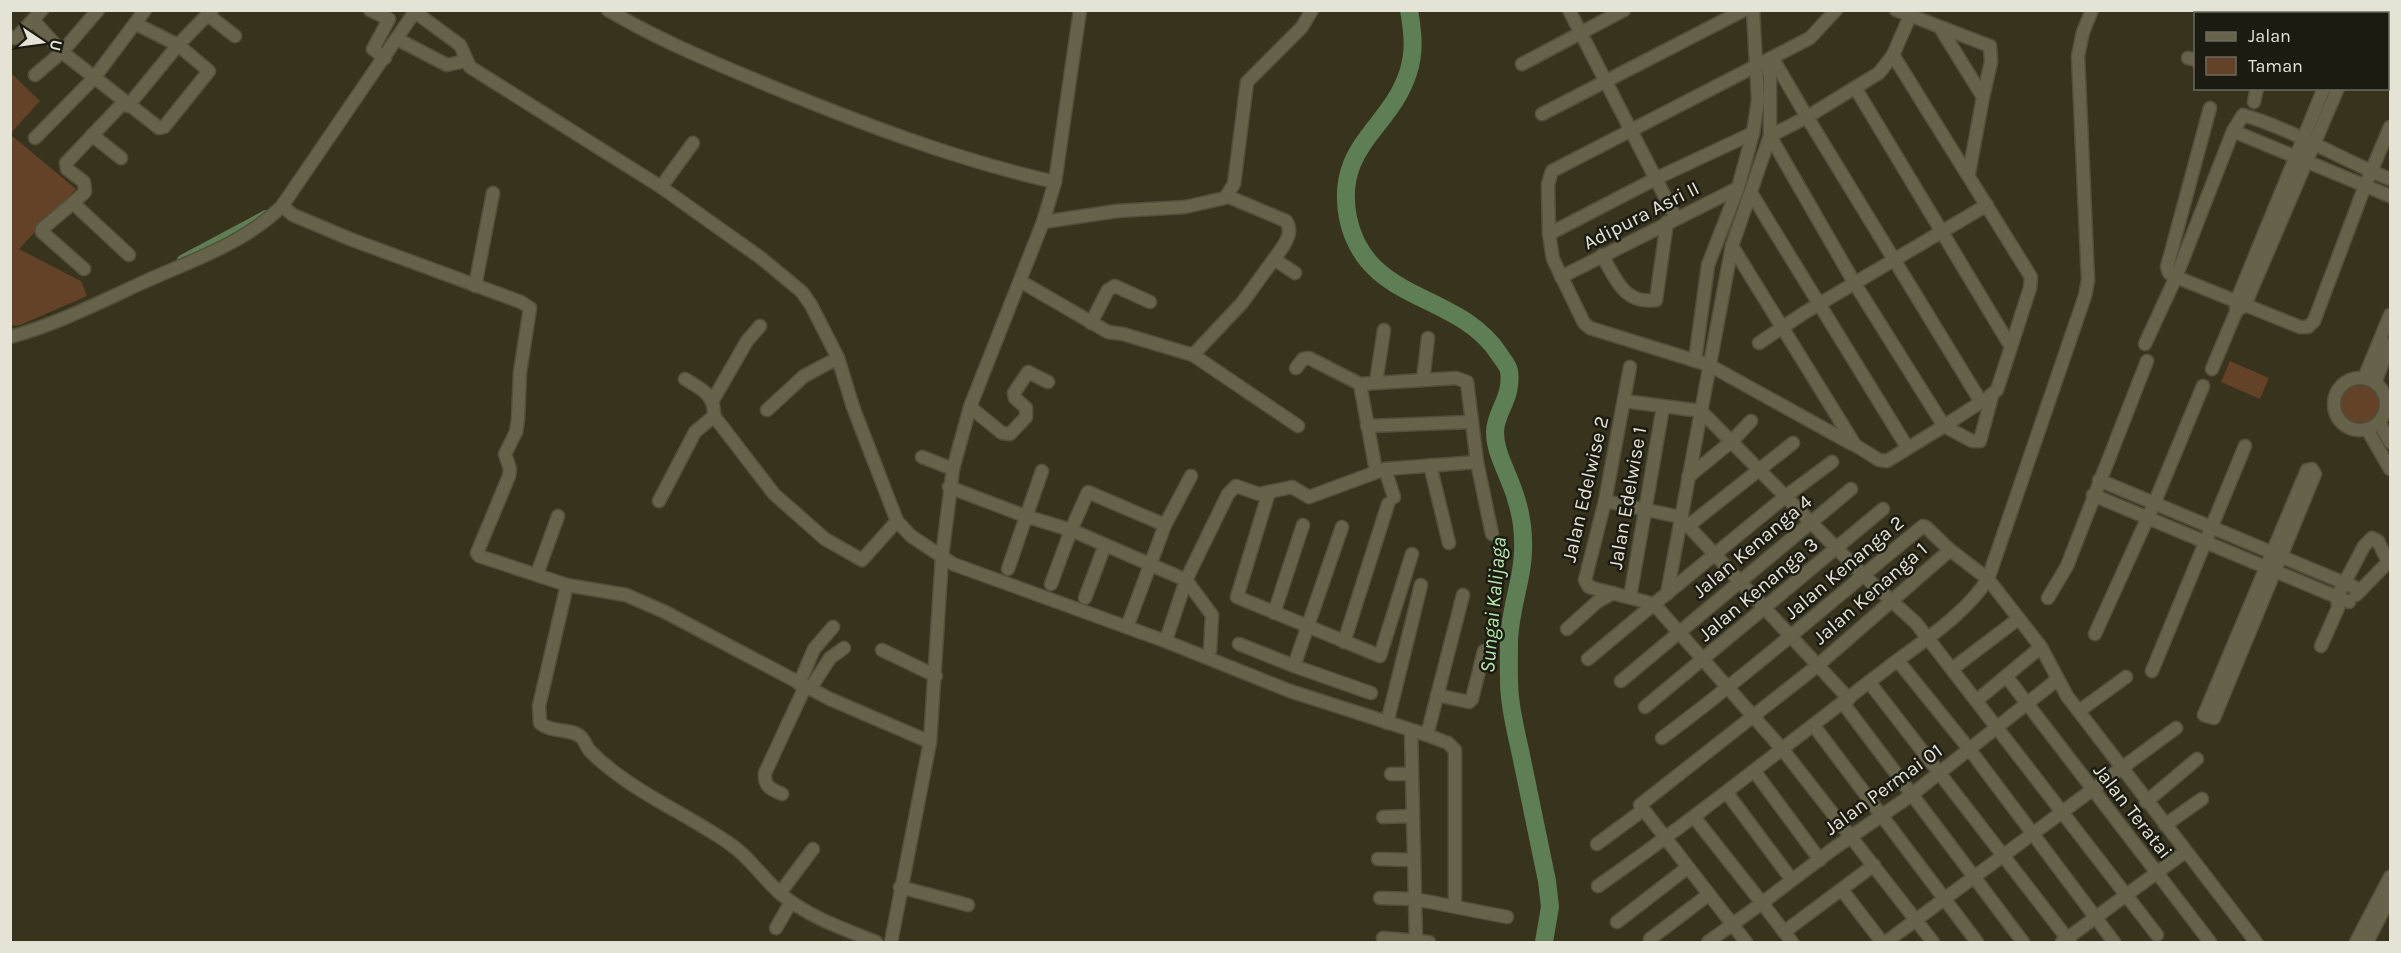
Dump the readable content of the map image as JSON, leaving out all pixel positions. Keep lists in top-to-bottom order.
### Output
{
  "streets": {
    "street": [
      "Adipura Asri II",
      "Jalan Edelwise 2",
      "Jalan Edelwise 1",
      "Jalan Kenanga 4",
      "Jalan Kenanga 2",
      "Jalan Kenanga 3",
      "Jalan Kenanga 1",
      "Jalan Permai 01",
      "Jalan Teratai"
    ]
  },
  "crossings": [
    ["Jalan Edelwise 2", "Jalan Edelwise 1"],
    ["Jalan Kenanga 2", "Jalan Kenanga 1"],
    ["Jalan Permai 01", "Jalan Teratai"]
  ],
  "water": ["Sungai Kalijaga"],
  "legend": ["Jalan", "Taman"],
  "north": "right"
}
